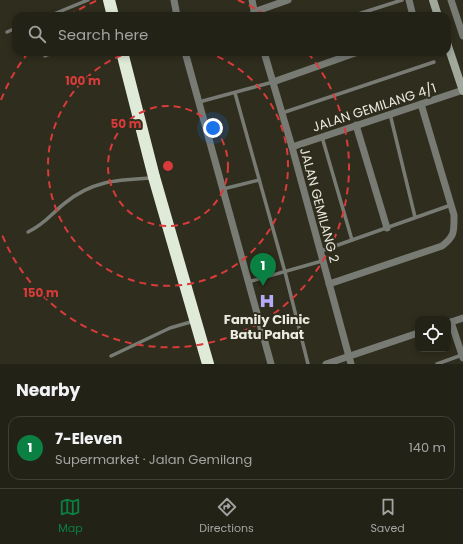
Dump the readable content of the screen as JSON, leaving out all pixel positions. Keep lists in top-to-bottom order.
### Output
{
  "streets": {
    "street": ["JALAN GEMILANG 4/1", "JALAN GEMILANG 2"]
  },
  "crossings": [
    ["JALAN GEMILANG 4/1", "JALAN GEMILANG 2"]
  ],
  "places": {
    "hospital": ["Family Clinic Batu Pahat"]
  },
  "page": {
    "search": "Search here",
    "pins": "1",
    "heading": "Nearby",
    "list": [
      {
        "mark": "1",
        "name": "7-Eleven",
        "note": "Supermarket · Jalan Gemilang",
        "value": "140 m"
      }
    ],
    "nav": ["Map", "Directions", "Saved"]
  },
  "rings": ["100 m", "50 m", "150 m"]
}
